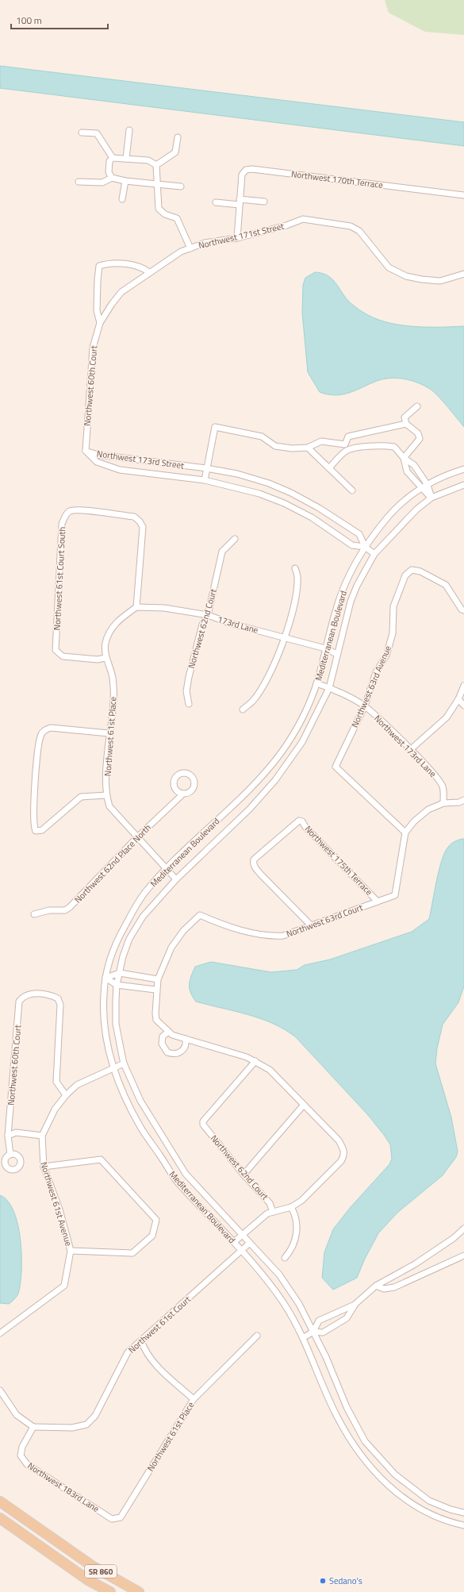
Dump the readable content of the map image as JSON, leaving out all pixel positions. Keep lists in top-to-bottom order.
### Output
{
  "streets": {
    "main road": ["SR 860"],
    "street": [
      "Northwest 170th Terrace",
      "Northwest 171st Street",
      "Northwest 60th Court",
      "Northwest 173rd Street",
      "Northwest 61st Court South",
      "173rd Lane",
      "Northwest 62nd Court",
      "Mediterranean Boulevard",
      "Northwest 63rd Avenue",
      "Northwest 61st Place",
      "Northwest 173rd Lane",
      "Northwest 175th Terrace",
      "Northwest 62nd Place North",
      "Northwest 63rd Court",
      "Northwest 61st Avenue",
      "Northwest 61st Court",
      "Northwest 183rd Lane"
    ]
  },
  "crossings": [
    ["Northwest 171st Street", "Northwest 60th Court"],
    ["Northwest 60th Court", "Northwest 173rd Street"],
    ["Northwest 173rd Street", "Mediterranean Boulevard"],
    ["Northwest 61st Court South", "173rd Lane"],
    ["Northwest 61st Court South", "Northwest 61st Place"],
    ["173rd Lane", "Northwest 62nd Court"],
    ["173rd Lane", "Mediterranean Boulevard"],
    ["173rd Lane", "Northwest 61st Place"],
    ["Northwest 62nd Court", "Northwest 63rd Court"],
    ["Mediterranean Boulevard", "Northwest 173rd Lane"],
    ["Mediterranean Boulevard", "Northwest 61st Court"],
    ["Northwest 63rd Avenue", "Northwest 173rd Lane"],
    ["Northwest 63rd Avenue", "Northwest 63rd Court"],
    ["Northwest 61st Place", "Northwest 183rd Lane"],
    ["Northwest 175th Terrace", "Northwest 63rd Court"],
    ["Northwest 61st Court", "Northwest 183rd Lane"]
  ],
  "places": ["Sedano's"],
  "scale_bar": "100 m"
}
